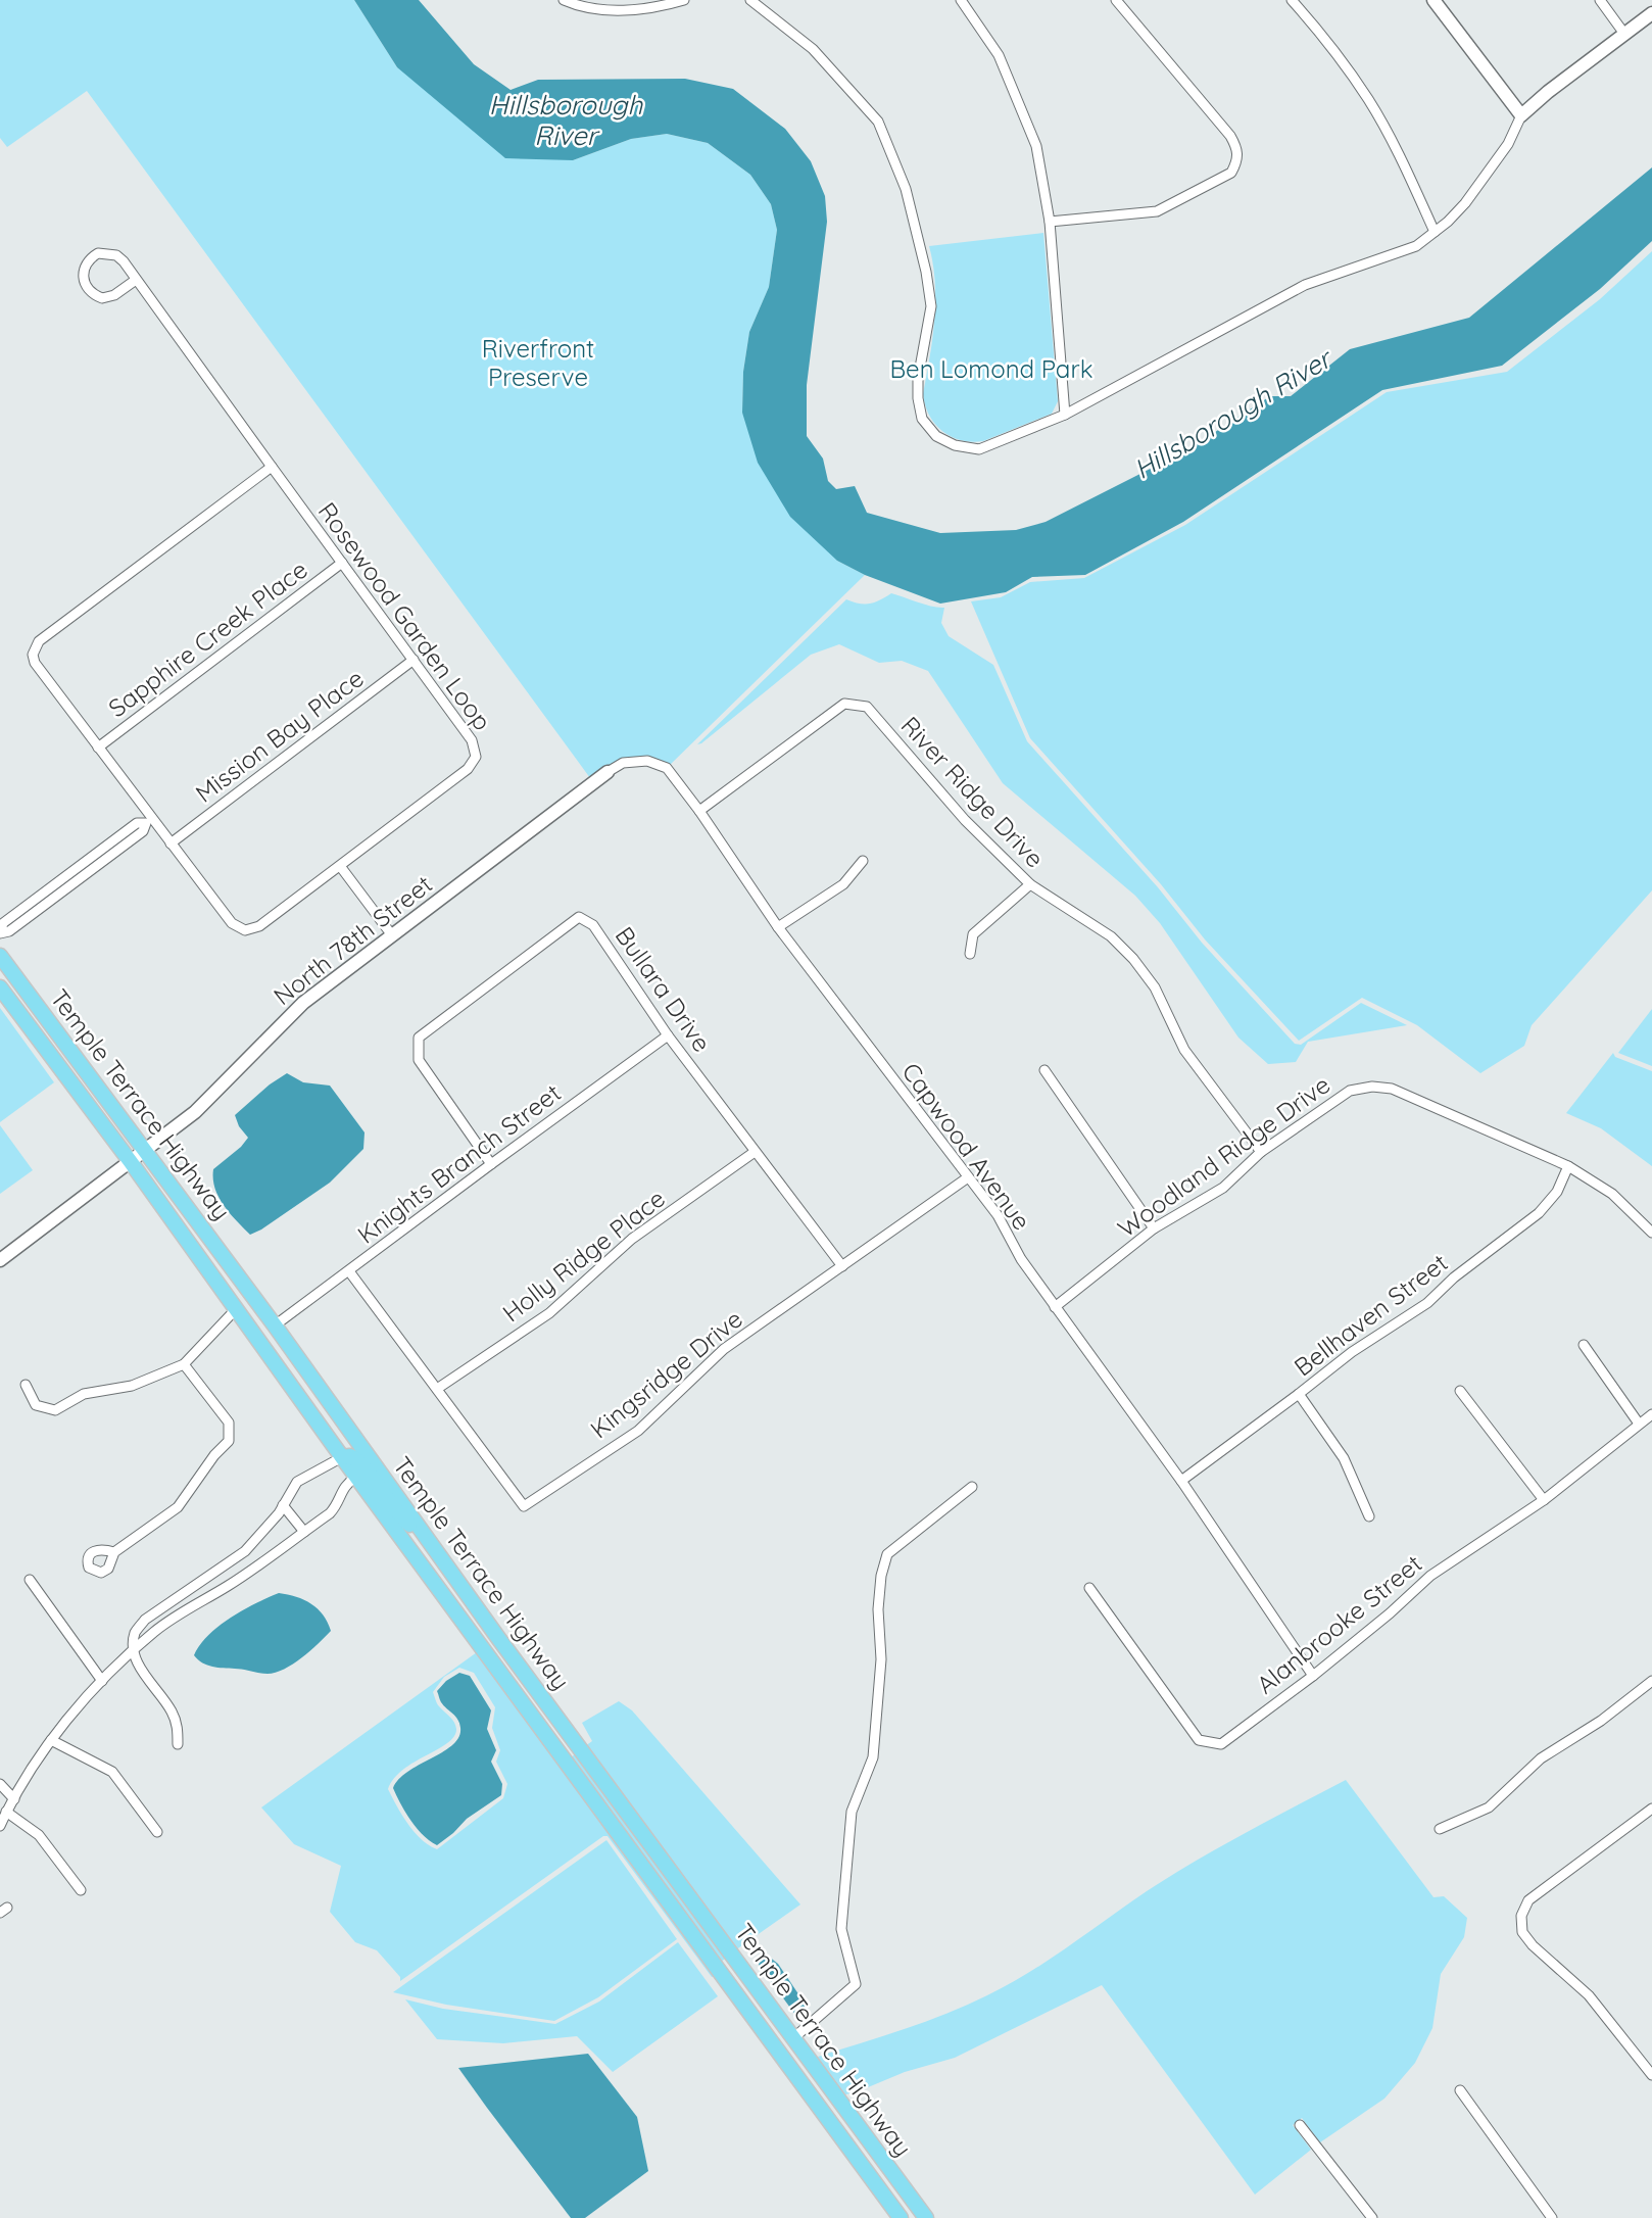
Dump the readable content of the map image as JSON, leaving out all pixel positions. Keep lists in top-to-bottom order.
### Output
{
  "streets": {
    "main road": ["Temple Terrace Highway"],
    "street": [
      "Rosewood Garden Loop",
      "Sapphire Creek Place",
      "Mission Bay Place",
      "River Ridge Drive",
      "North 78th Street",
      "Bullara Drive",
      "Capwood Avenue",
      "Woodland Ridge Drive",
      "Knights Branch Street",
      "Holly Ridge Place",
      "Bellhaven Street",
      "Kingsridge Drive",
      "Alanbrooke Street"
    ]
  },
  "crossings": [
    ["Rosewood Garden Loop", "Sapphire Creek Place"],
    ["Rosewood Garden Loop", "Mission Bay Place"],
    ["River Ridge Drive", "Capwood Avenue"],
    ["River Ridge Drive", "Woodland Ridge Drive"],
    ["North 78th Street", "Temple Terrace Highway"],
    ["North 78th Street", "Capwood Avenue"],
    ["Bullara Drive", "Knights Branch Street"],
    ["Bullara Drive", "Holly Ridge Place"],
    ["Bullara Drive", "Kingsridge Drive"],
    ["Temple Terrace Highway", "Knights Branch Street"],
    ["Capwood Avenue", "Woodland Ridge Drive"],
    ["Capwood Avenue", "Bellhaven Street"],
    ["Capwood Avenue", "Kingsridge Drive"],
    ["Capwood Avenue", "Alanbrooke Street"],
    ["Woodland Ridge Drive", "Bellhaven Street"],
    ["Knights Branch Street", "Kingsridge Drive"],
    ["Holly Ridge Place", "Kingsridge Drive"]
  ],
  "water": ["Hillsborough River"],
  "parks": ["Riverfront Preserve", "Ben Lomond Park"]
}
